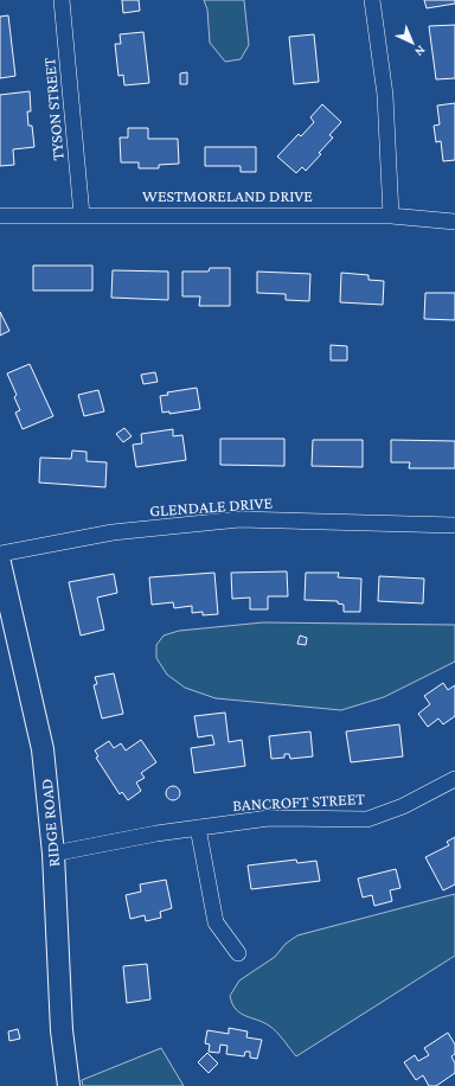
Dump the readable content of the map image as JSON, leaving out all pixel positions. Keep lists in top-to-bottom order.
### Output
{
  "streets": {
    "street": [
      "TYSON STREET",
      "WESTMORELAND DRIVE",
      "GLENDALE DRIVE",
      "BANCROFT STREET",
      "RIDGE ROAD"
    ]
  },
  "crossings": [
    ["TYSON STREET", "WESTMORELAND DRIVE"],
    ["BANCROFT STREET", "RIDGE ROAD"]
  ],
  "north": "bottom right"
}
